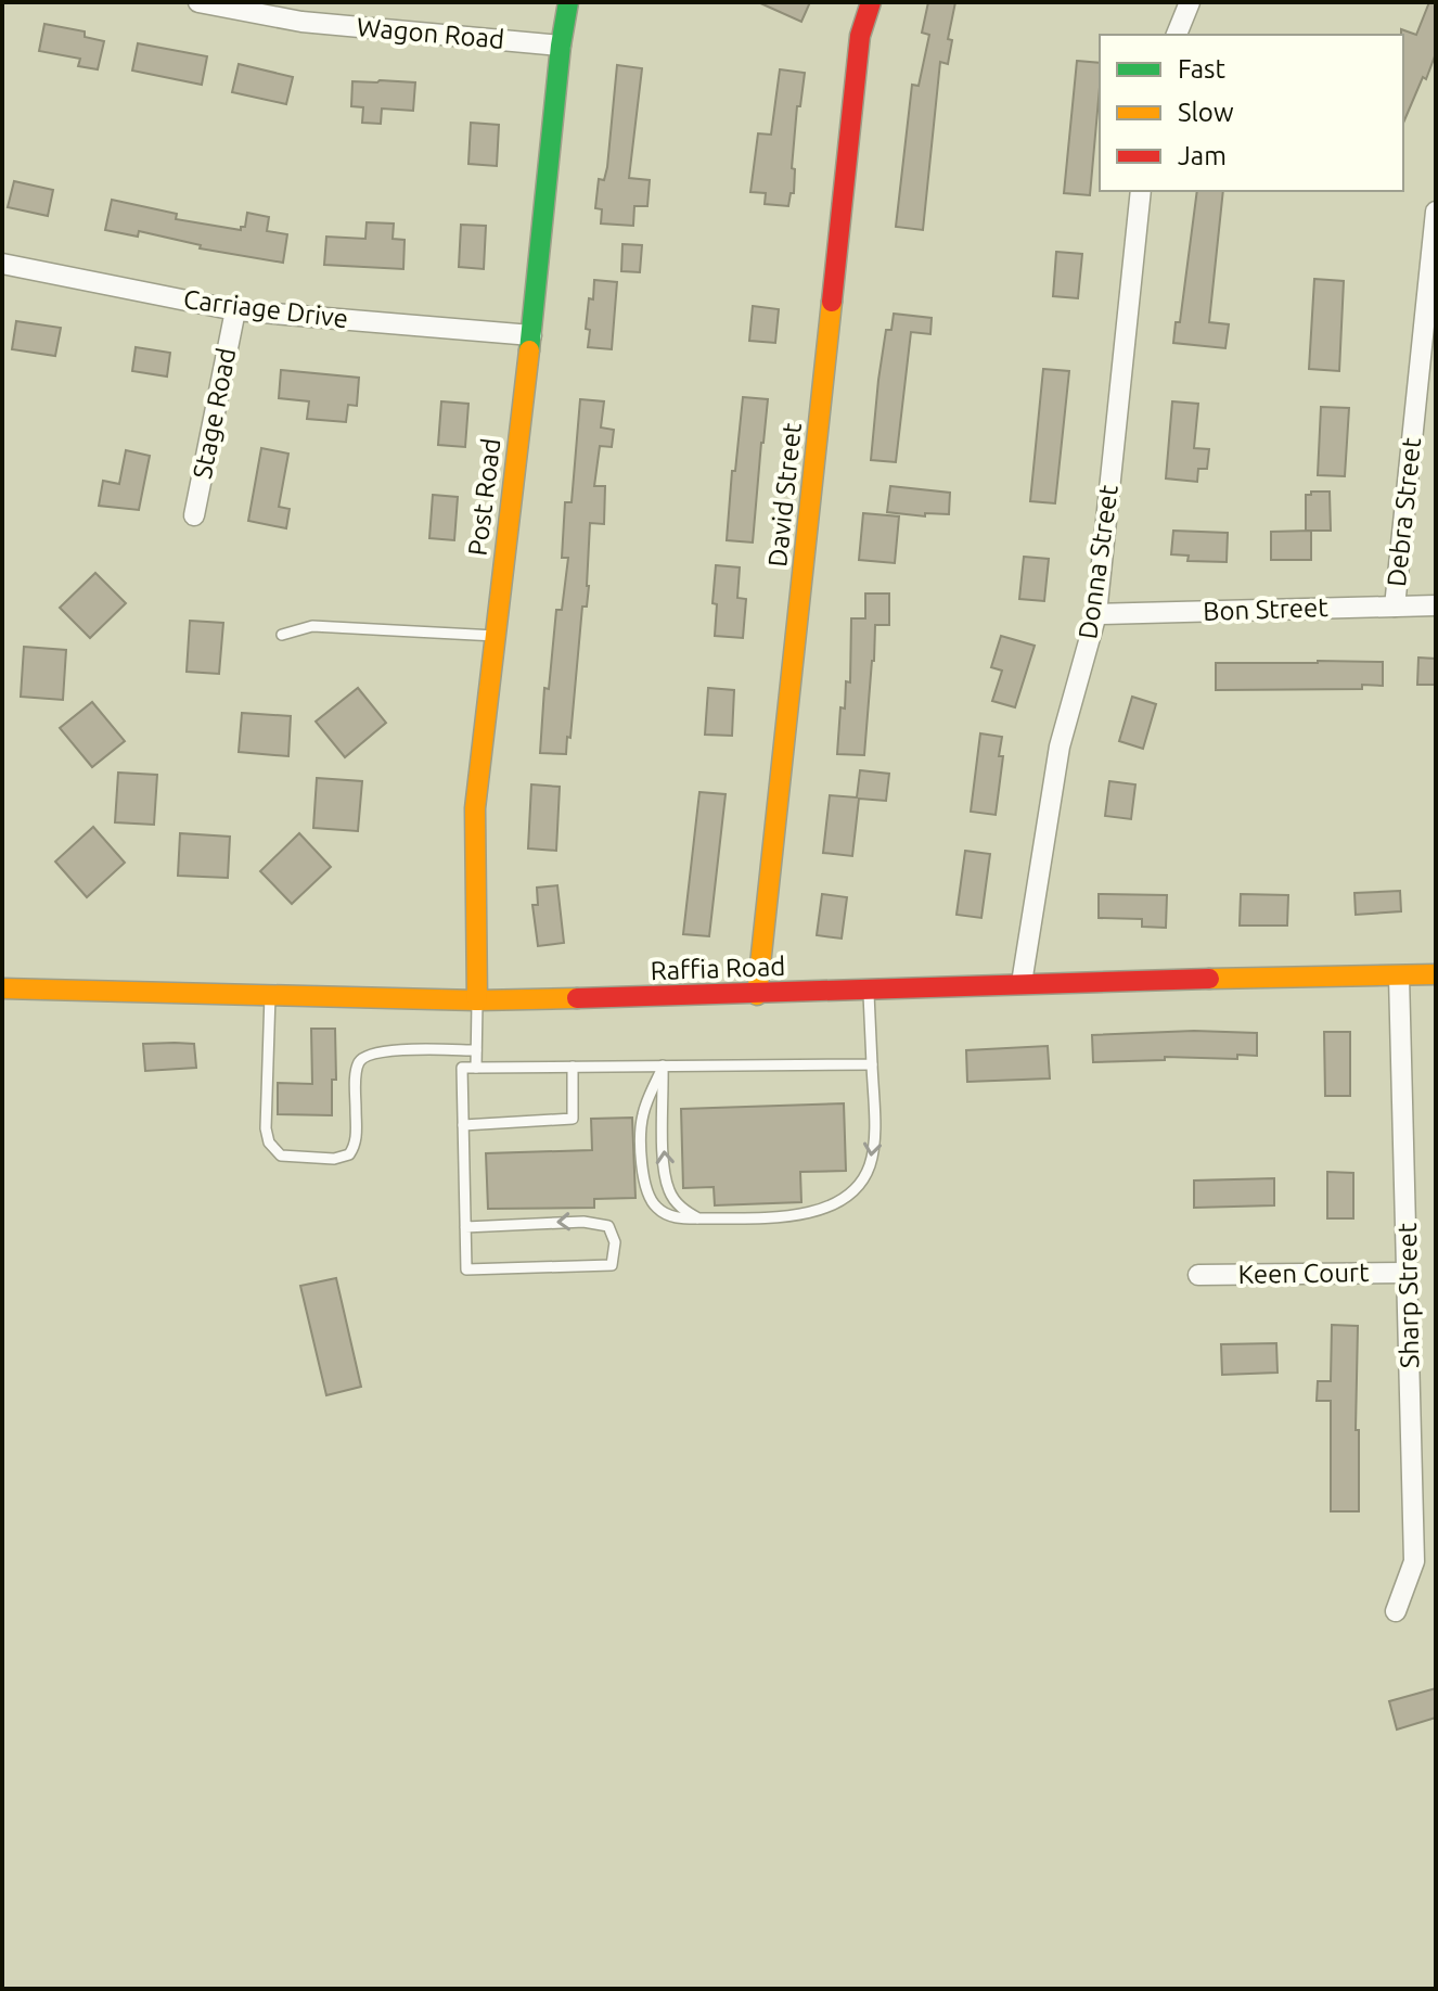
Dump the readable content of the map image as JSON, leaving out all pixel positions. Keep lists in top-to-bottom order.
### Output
{
  "streets": {
    "street": [
      "Wagon Road",
      "Carriage Drive",
      "Stage Road",
      "David Street",
      "Post Road",
      "Debra Street",
      "Donna Street",
      "Bon Street",
      "Raffia Road",
      "Keen Court",
      "Sharp Street"
    ]
  },
  "crossings": [
    ["Wagon Road", "Post Road"],
    ["Carriage Drive", "Stage Road"],
    ["Carriage Drive", "Post Road"],
    ["David Street", "Raffia Road"],
    ["Post Road", "Raffia Road"],
    ["Debra Street", "Bon Street"],
    ["Donna Street", "Bon Street"],
    ["Donna Street", "Raffia Road"],
    ["Raffia Road", "Sharp Street"],
    ["Keen Court", "Sharp Street"]
  ],
  "legend": ["Fast", "Slow", "Jam"]
}
